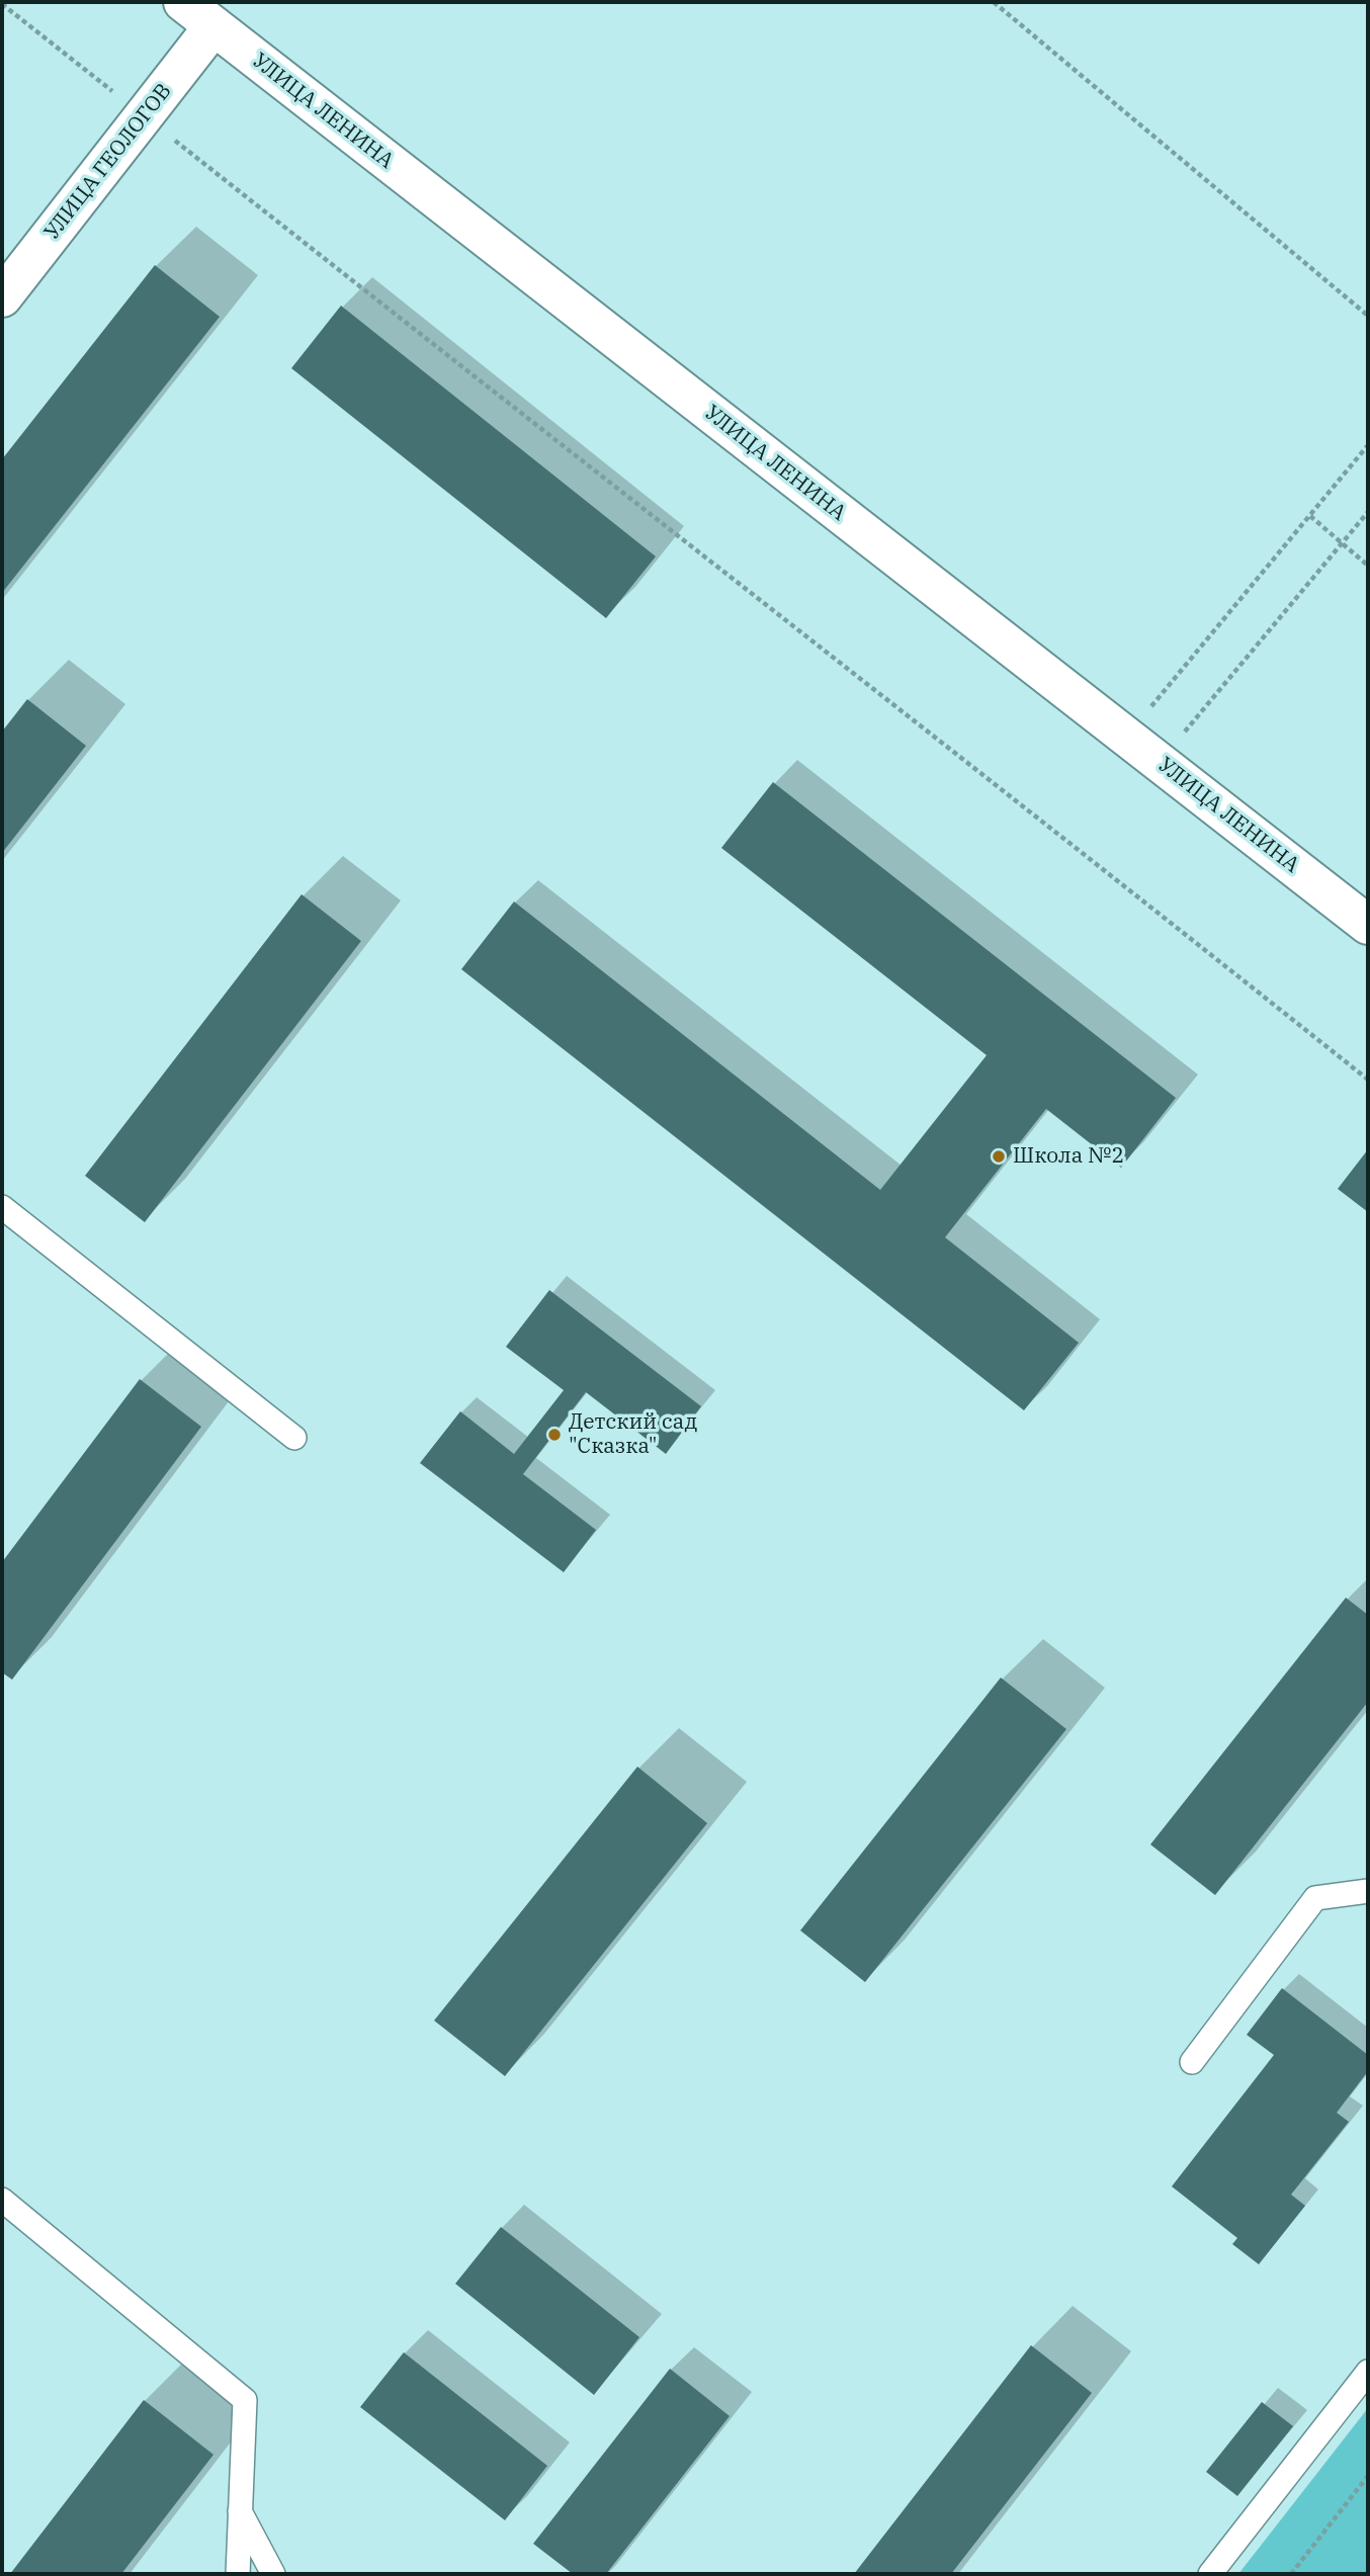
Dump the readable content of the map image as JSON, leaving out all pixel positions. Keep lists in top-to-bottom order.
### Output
{
  "streets": {
    "street": ["УЛИЦА ЛЕНИНА", "УЛИЦА ГЕОЛОГОВ"]
  },
  "crossings": [
    ["УЛИЦА ЛЕНИНА", "УЛИЦА ГЕОЛОГОВ"]
  ],
  "places": ["Школа №2", "Детский сад \"Сказка\""]
}
